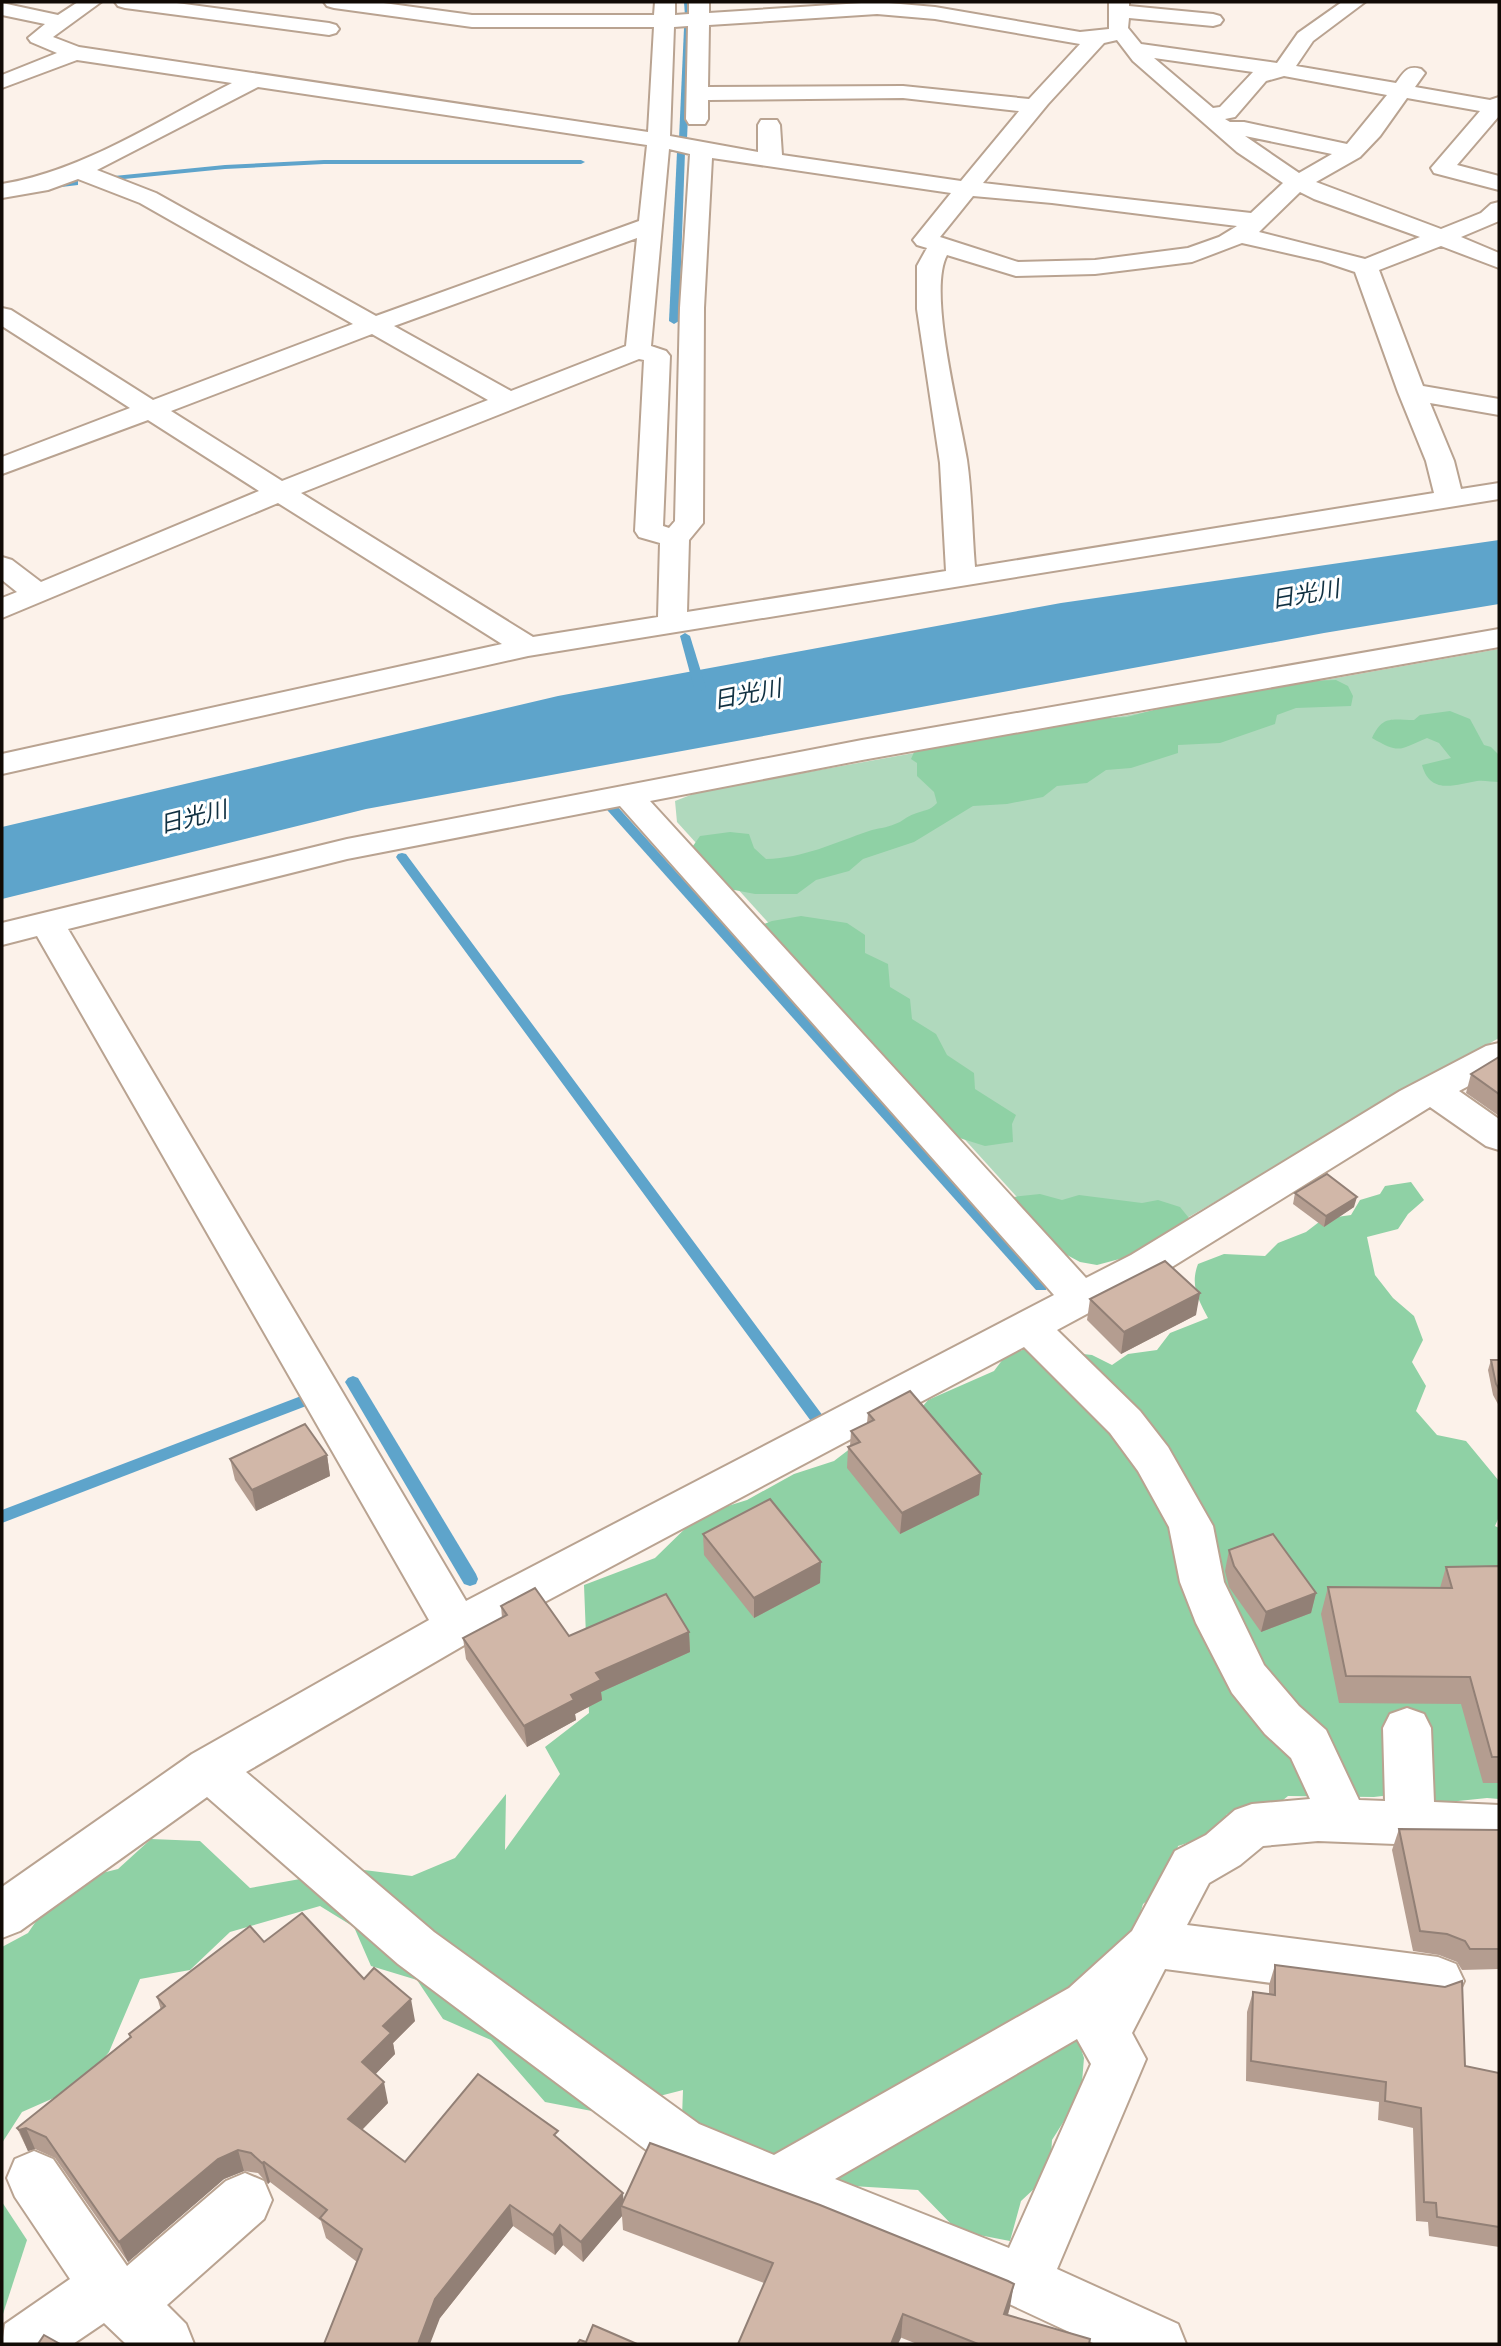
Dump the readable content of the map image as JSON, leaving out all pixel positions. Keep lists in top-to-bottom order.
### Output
{
  "water": ["日光川"]
}
